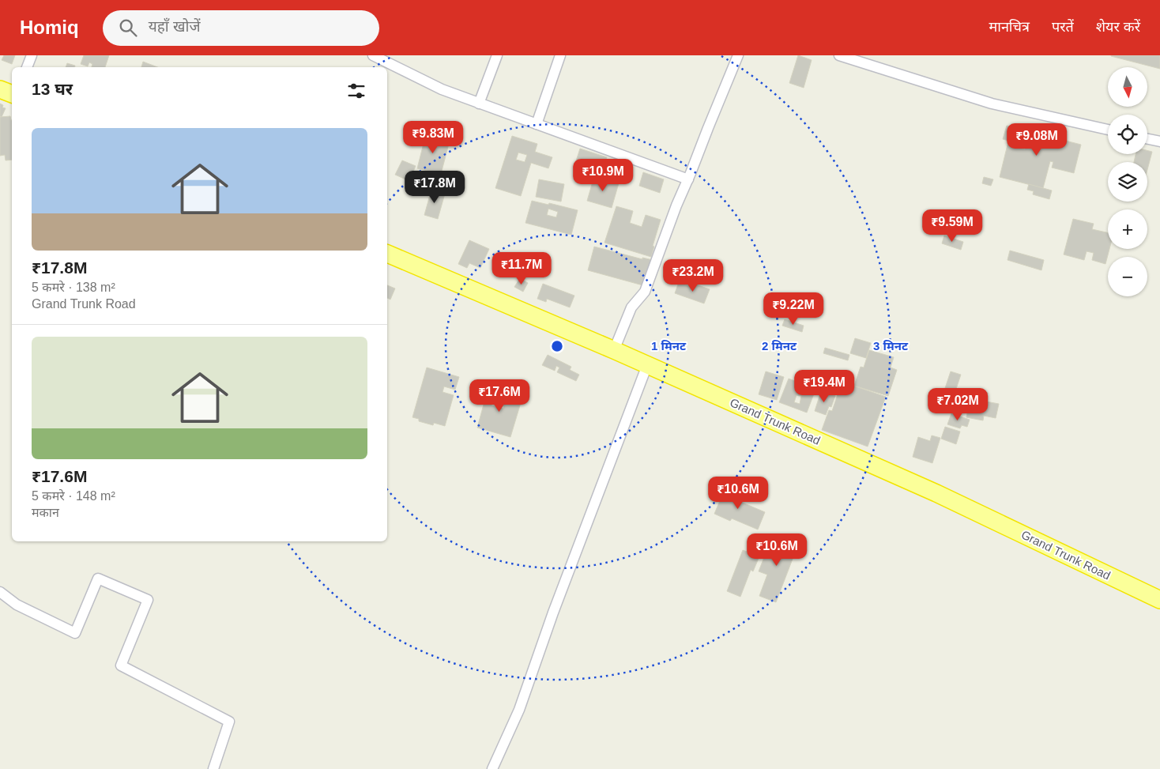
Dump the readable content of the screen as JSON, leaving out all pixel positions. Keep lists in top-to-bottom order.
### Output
{
  "streets": {
    "highway": ["Grand Trunk Road"]
  },
  "north": "bottom",
  "page": {
    "header": "Homiq",
    "search": "यहाँ खोजें",
    "nav": ["मानचित्र", "परतें", "शेयर करें"],
    "map_buttons": ["+", "−"],
    "heading": "13 घर",
    "list": [
      {
        "name": "₹17.8M",
        "note": "5 कमरे · 138 m² · Grand Trunk Road"
      },
      {
        "name": "₹17.6M",
        "note": "5 कमरे · 148 m² · मकान"
      }
    ],
    "price": [
      "₹9.83M",
      "₹9.08M",
      "₹10.9M",
      "₹17.8M",
      "₹9.59M",
      "₹11.7M",
      "₹23.2M",
      "₹9.22M",
      "₹19.4M",
      "₹17.6M",
      "₹7.02M",
      "₹10.6M",
      "₹10.6M"
    ]
  },
  "rings": ["1 मिनट", "2 मिनट", "3 मिनट"]
}
